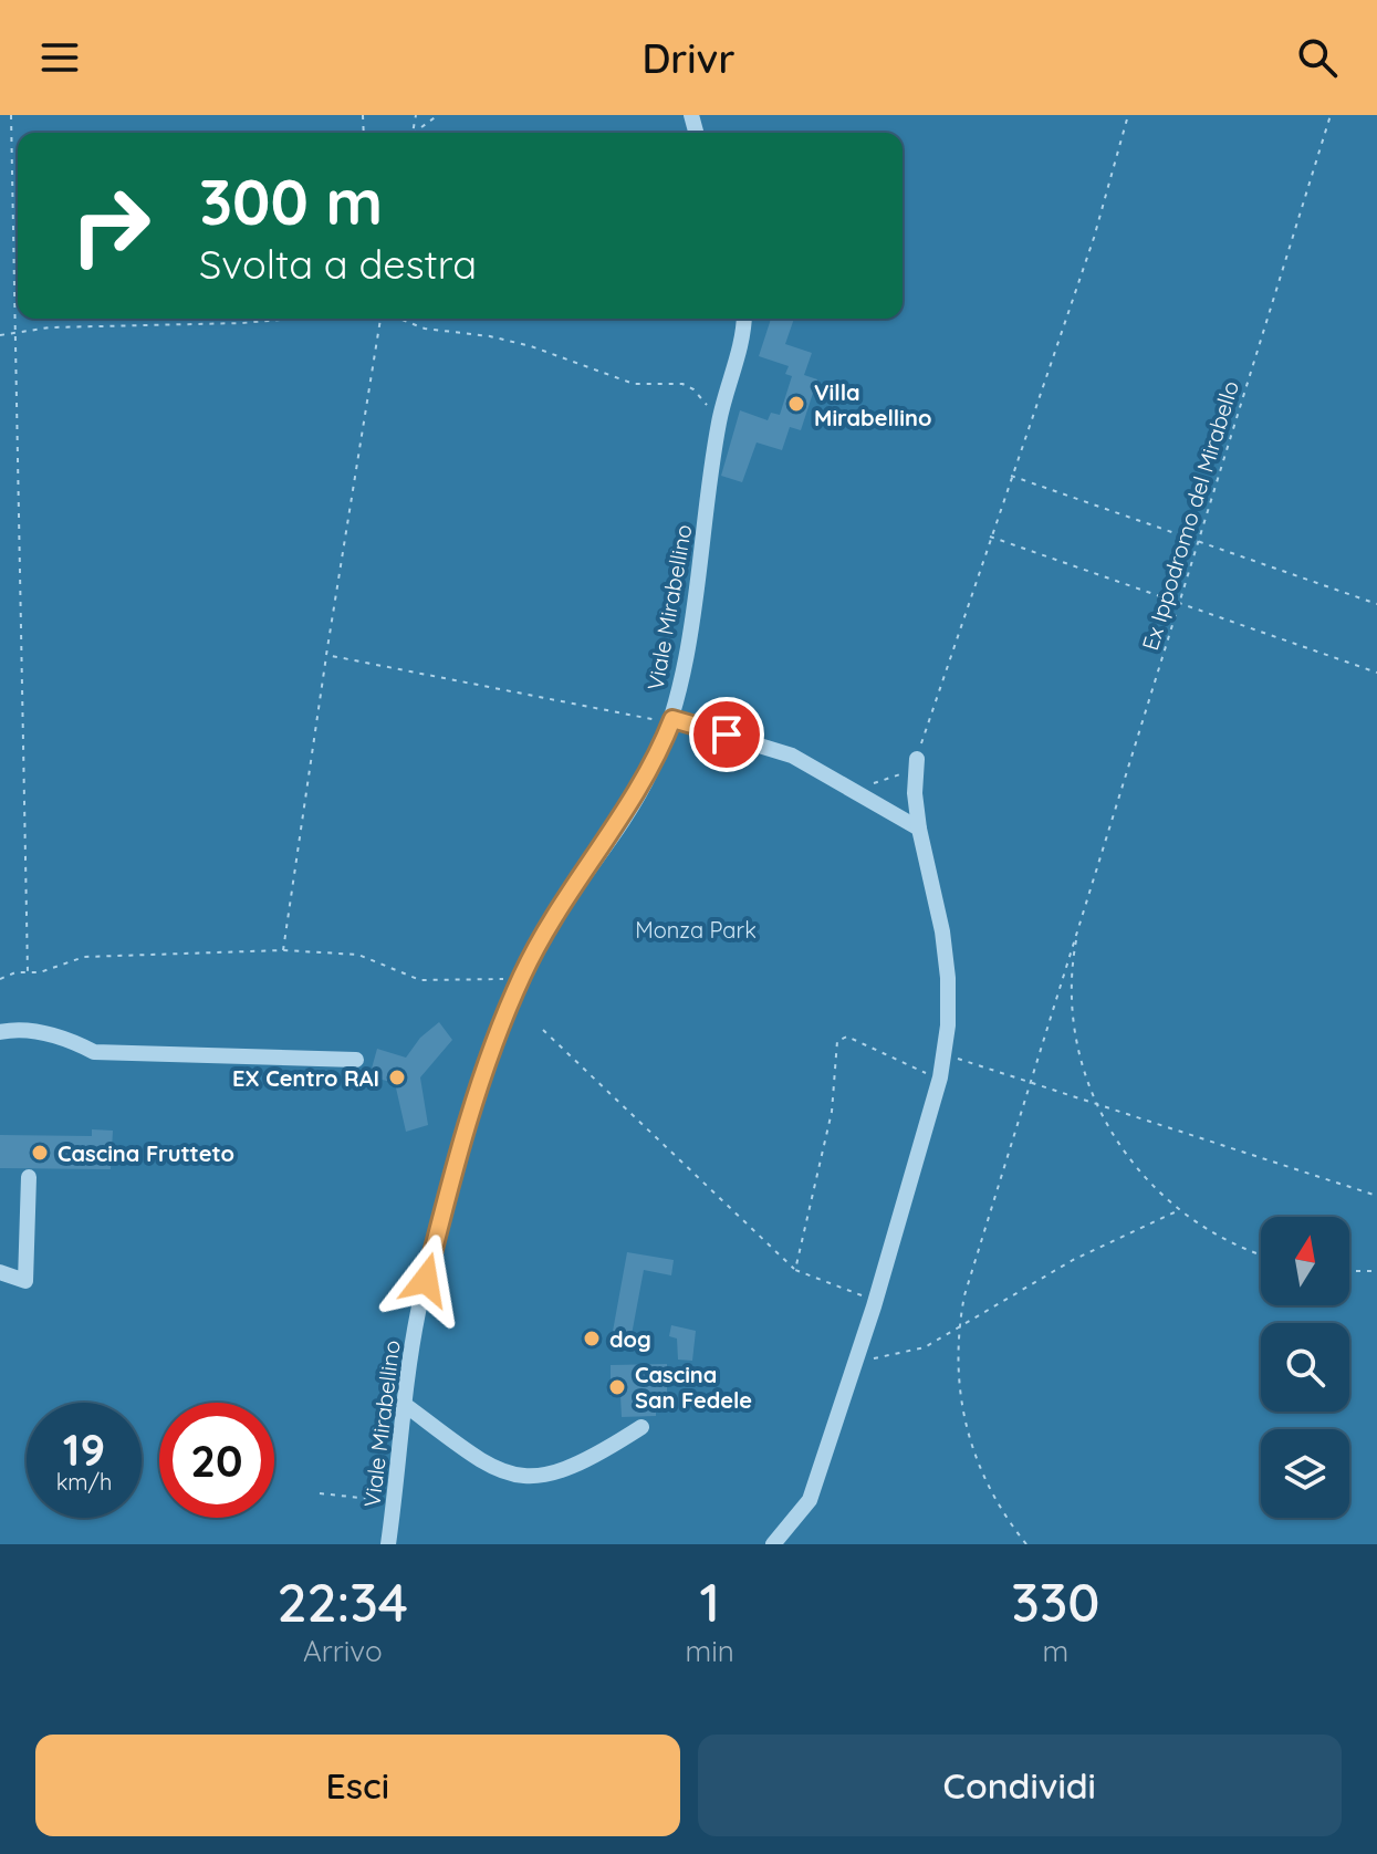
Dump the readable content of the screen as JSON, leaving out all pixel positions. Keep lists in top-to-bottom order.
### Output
{
  "streets": {
    "lane": ["Viale Mirabellino"],
    "path": ["Ex Ippodromo del Mirabello"]
  },
  "parks": ["Monza Park"],
  "places": [
    "Villa Mirabellino",
    "EX Centro RAI",
    "Cascina Frutteto",
    "dog",
    "Cascina San Fedele"
  ],
  "north": "top",
  "page": {
    "header": "Drivr",
    "turn": ["300 m", "Svolta a destra"],
    "speed": "19 km/h",
    "limit": "20",
    "eta": [
      "22:34",
      "Arrivo",
      "1",
      "min",
      "330",
      "m"
    ],
    "buttons": ["Esci", "Condividi"]
  }
}
